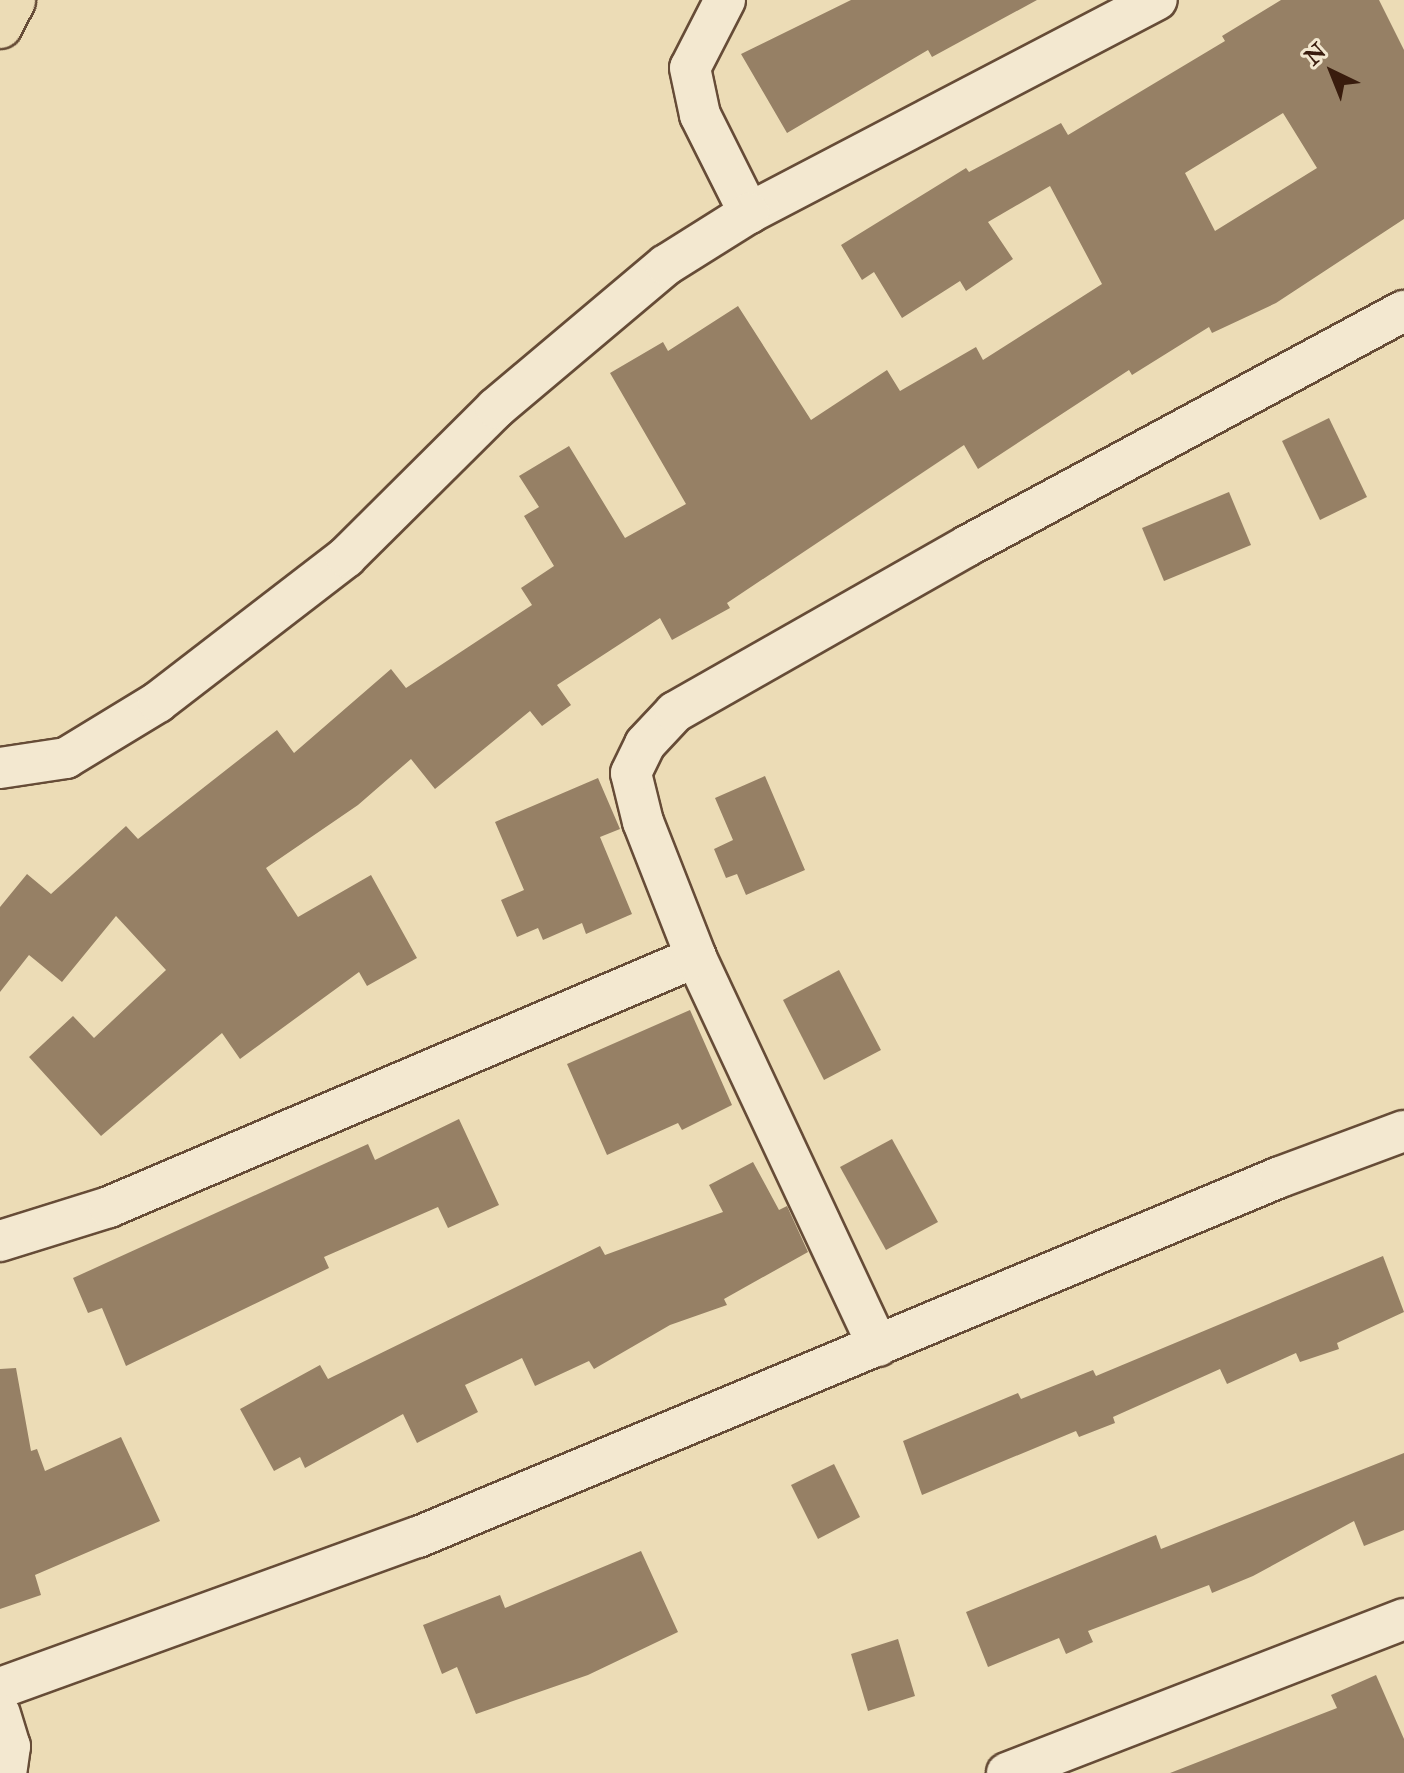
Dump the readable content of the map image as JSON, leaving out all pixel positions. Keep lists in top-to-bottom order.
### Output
{
  "north": "top left"
}
